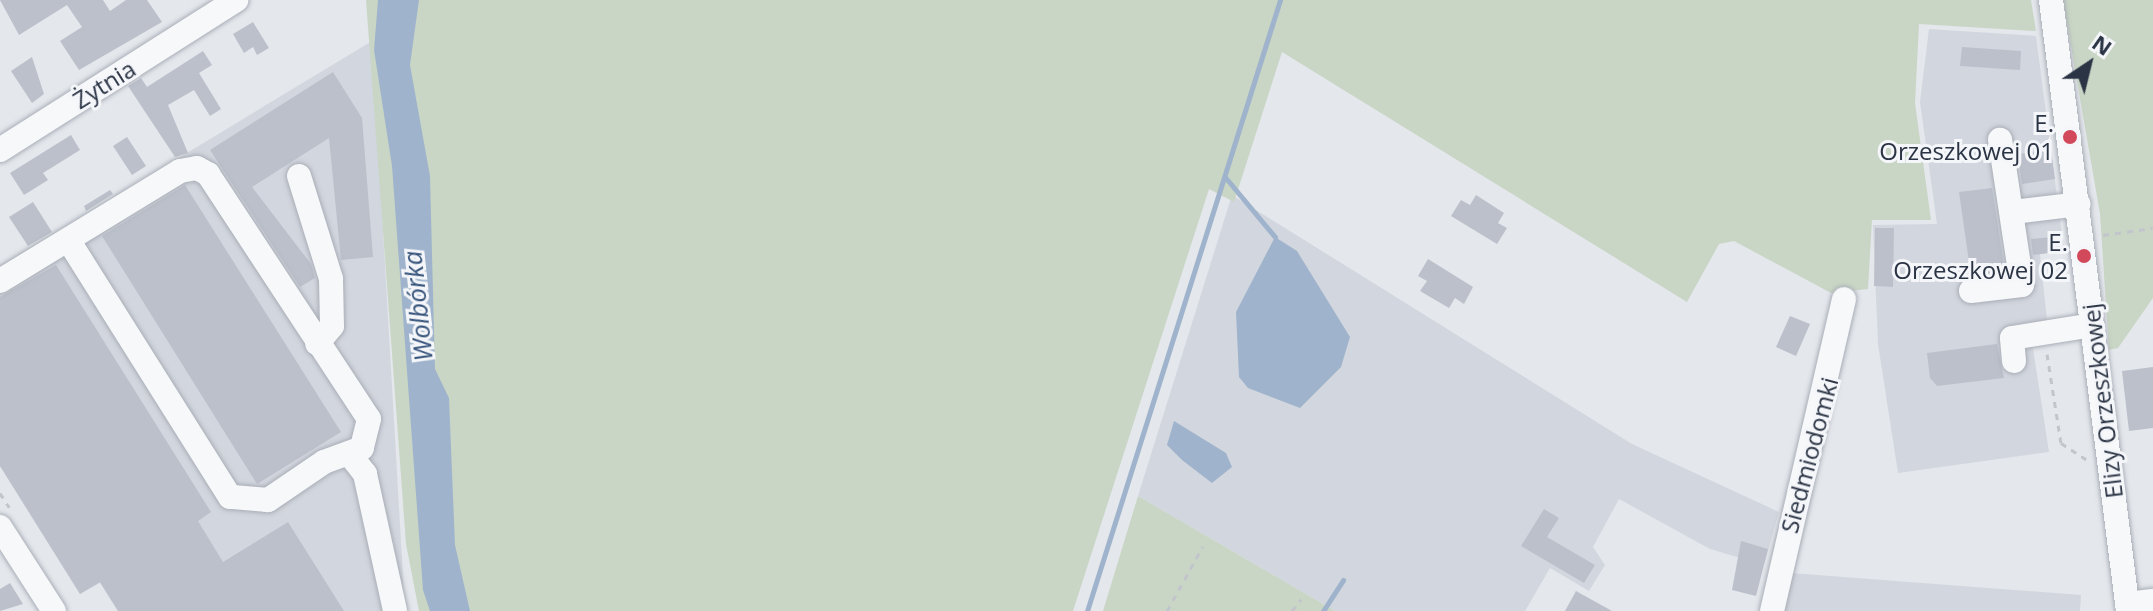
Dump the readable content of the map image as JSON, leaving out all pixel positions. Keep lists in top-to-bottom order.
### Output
{
  "streets": {
    "street": ["Żytnia", "Elizy Orzeszkowej", "Siedmiodomki"]
  },
  "water": ["Wolbórka"],
  "places": ["E. Orzeszkowej 01", "E. Orzeszkowej 02"],
  "north": "top right"
}
